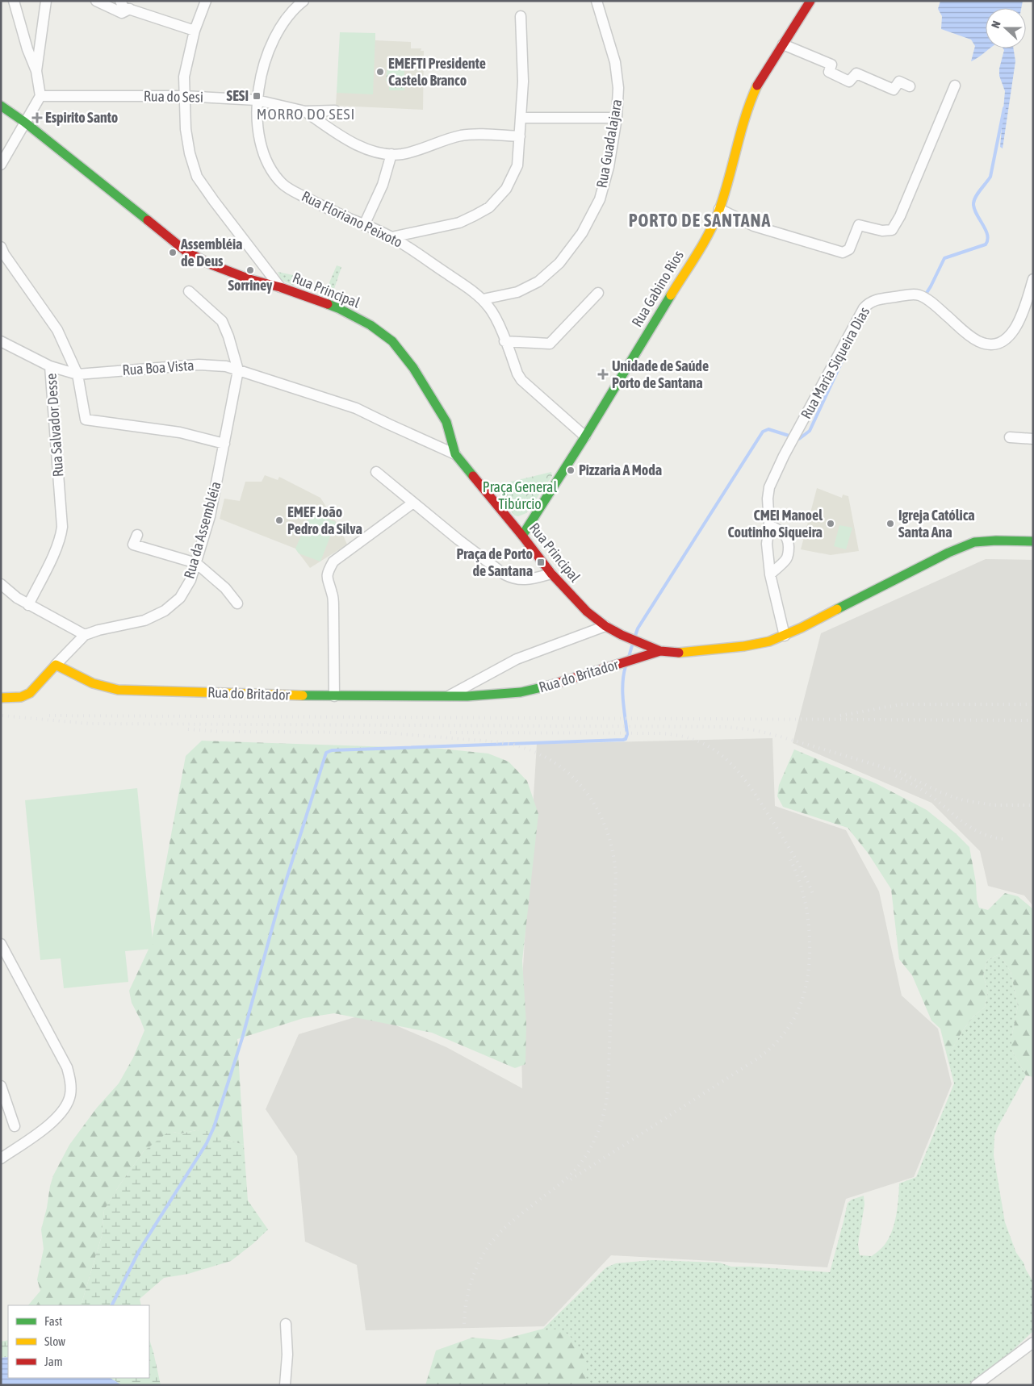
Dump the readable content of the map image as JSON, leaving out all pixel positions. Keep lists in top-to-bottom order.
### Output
{
  "streets": {
    "street": [
      "Rua do Sesi",
      "Rua Guadalajara",
      "Rua Floriano Peixoto",
      "Rua Gabino Rios",
      "Rua Principal",
      "Rua Maria Siqueira Dias",
      "Rua Boa Vista",
      "Rua Salvador Desse",
      "Rua da Assembléia",
      "Rua do Britador"
    ]
  },
  "crossings": [
    ["Rua do Sesi", "Rua Floriano Peixoto"],
    ["Rua Guadalajara", "Rua Floriano Peixoto"],
    ["Rua Floriano Peixoto", "Rua Gabino Rios"],
    ["Rua Gabino Rios", "Rua Principal"],
    ["Rua Principal", "Rua do Britador"],
    ["Rua Boa Vista", "Rua Salvador Desse"],
    ["Rua Boa Vista", "Rua da Assembléia"]
  ],
  "districts": ["MORRO DO SESI", "PORTO DE SANTANA"],
  "parks": ["Praça General Tibúrcio"],
  "places": {
    "other": [
      "EMEFTI Presidente Castelo Branco",
      "Assembléia de Deus",
      "Sorriney",
      "Pizzaria A Moda",
      "EMEF João Pedro da Silva",
      "CMEI Manoel Coutinho Siqueira",
      "Igreja Católica Santa Ana"
    ],
    "transit": ["SESI", "Praça de Porto de Santana"],
    "health": ["Espirito Santo", "Unidade de Saúde Porto de Santana"]
  },
  "legend": ["Fast", "Slow", "Jam"],
  "north": "left"
}
